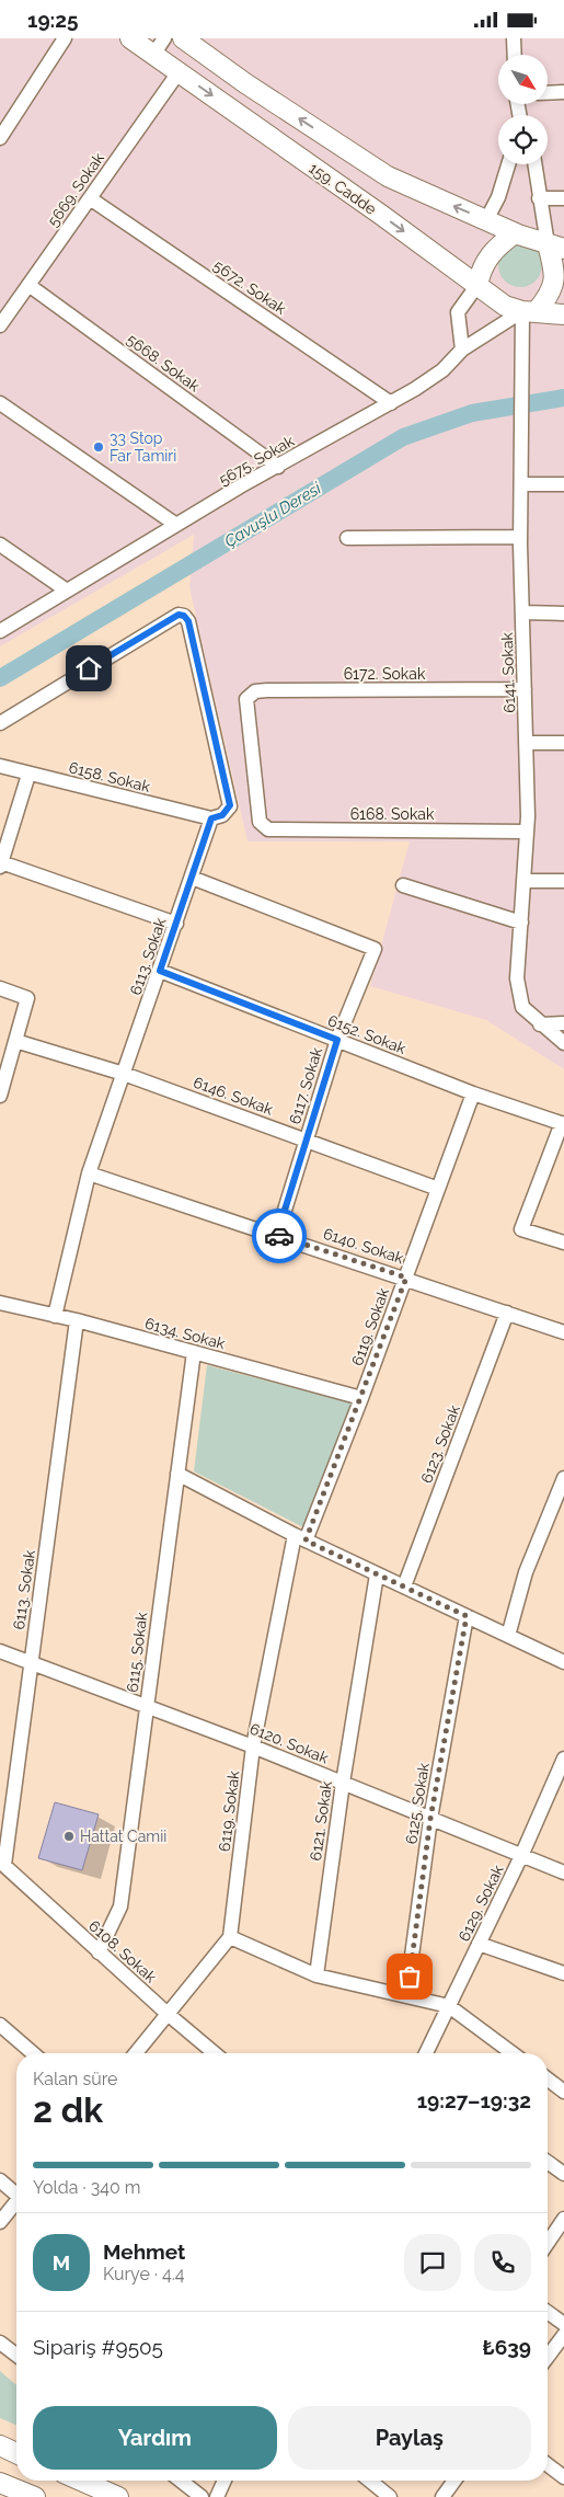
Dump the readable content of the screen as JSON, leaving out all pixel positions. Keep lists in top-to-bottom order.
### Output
{
  "streets": {
    "main road": ["159. Cadde"],
    "street": [
      "5669. Sokak",
      "5672. Sokak",
      "5668. Sokak",
      "5675. Sokak",
      "6141. Sokak",
      "6172. Sokak",
      "6158. Sokak",
      "6168. Sokak",
      "6113. Sokak",
      "6152. Sokak",
      "6117. Sokak",
      "6146. Sokak",
      "6140. Sokak",
      "6119. Sokak",
      "6134. Sokak",
      "6123. Sokak",
      "6115. Sokak",
      "6120. Sokak",
      "6125. Sokak",
      "6121. Sokak",
      "6129. Sokak",
      "6108. Sokak"
    ]
  },
  "crossings": [
    ["159. Cadde", "5669. Sokak"],
    ["159. Cadde", "5675. Sokak"],
    ["159. Cadde", "6141. Sokak"],
    ["5669. Sokak", "5672. Sokak"],
    ["5669. Sokak", "5668. Sokak"],
    ["5672. Sokak", "5675. Sokak"],
    ["5668. Sokak", "5675. Sokak"],
    ["5675. Sokak", "6141. Sokak"],
    ["6141. Sokak", "6172. Sokak"],
    ["6141. Sokak", "6168. Sokak"],
    ["6172. Sokak", "6168. Sokak"],
    ["6158. Sokak", "6113. Sokak"],
    ["6113. Sokak", "6152. Sokak"],
    ["6113. Sokak", "6117. Sokak"],
    ["6113. Sokak", "6146. Sokak"],
    ["6113. Sokak", "6140. Sokak"],
    ["6113. Sokak", "6134. Sokak"],
    ["6113. Sokak", "6120. Sokak"],
    ["6113. Sokak", "6108. Sokak"],
    ["6152. Sokak", "6117. Sokak"],
    ["6152. Sokak", "6119. Sokak"],
    ["6117. Sokak", "6146. Sokak"],
    ["6117. Sokak", "6140. Sokak"],
    ["6146. Sokak", "6119. Sokak"],
    ["6140. Sokak", "6119. Sokak"],
    ["6140. Sokak", "6123. Sokak"],
    ["6119. Sokak", "6134. Sokak"],
    ["6119. Sokak", "6120. Sokak"],
    ["6134. Sokak", "6115. Sokak"],
    ["6115. Sokak", "6120. Sokak"],
    ["6115. Sokak", "6108. Sokak"],
    ["6120. Sokak", "6125. Sokak"],
    ["6120. Sokak", "6121. Sokak"],
    ["6120. Sokak", "6129. Sokak"]
  ],
  "water": ["Çavuşlu Deresi"],
  "places": ["33 Stop Far Tamiri", "Hattat Camii"],
  "north": "bottom right",
  "page": {
    "status": "19:25",
    "heading": ["2 dk", "Kalan süre", "19:27–19:32"],
    "panel": [
      "Mehmet",
      "Kurye · 4.4",
      "Sipariş #9505",
      "₺639"
    ],
    "bar": "Yolda · 340 m",
    "round": "M",
    "buttons": ["Yardım", "Paylaş"]
  }
}
